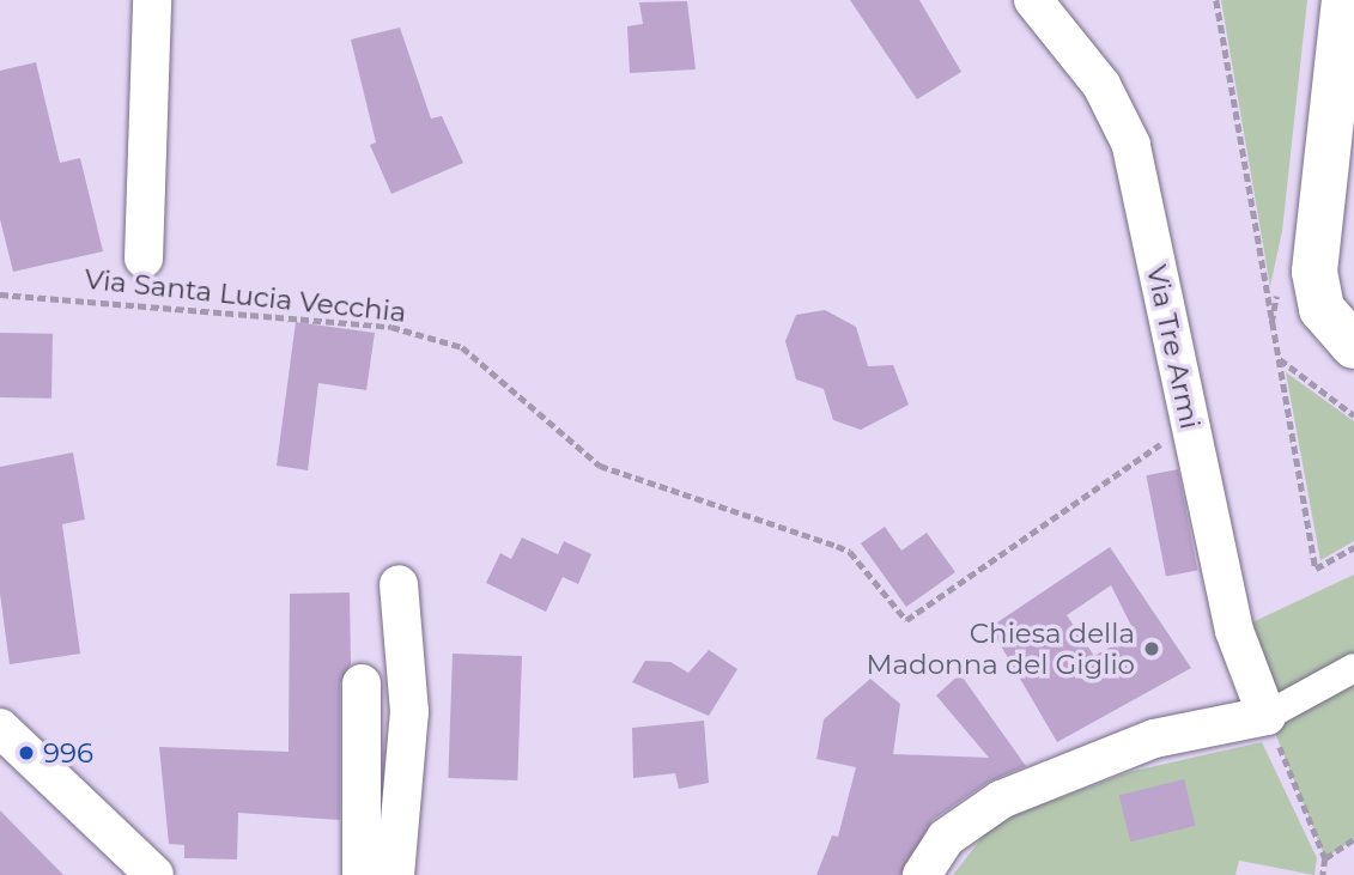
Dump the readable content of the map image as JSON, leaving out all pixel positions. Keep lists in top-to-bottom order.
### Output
{
  "streets": {
    "street": ["Via Tre Armi"],
    "path": ["Via Santa Lucia Vecchia"]
  },
  "crossings": [
    ["Via Santa Lucia Vecchia", "Via Tre Armi"]
  ],
  "places": ["Chiesa della Madonna del Giglio", "996"]
}
